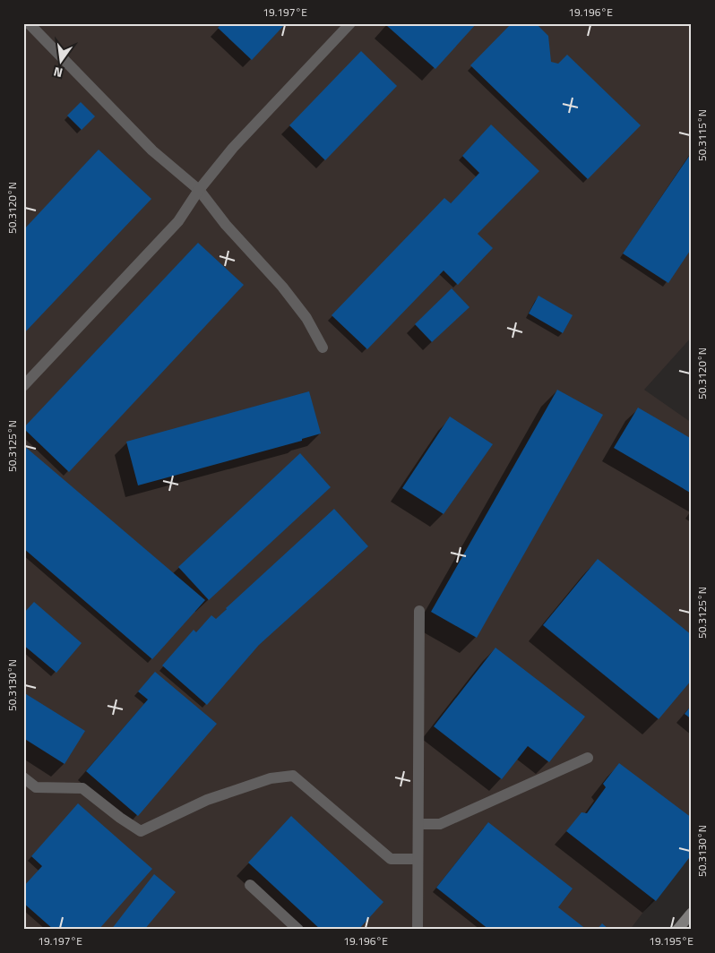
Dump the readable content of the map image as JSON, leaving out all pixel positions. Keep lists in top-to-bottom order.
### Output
{
  "north": "bottom",
  "coordinates": [
    "19.197°E",
    "19.196°E",
    "50.3115°N",
    "50.3120°N",
    "50.3125°N",
    "50.3130°N",
    "19.195°E"
  ]
}
